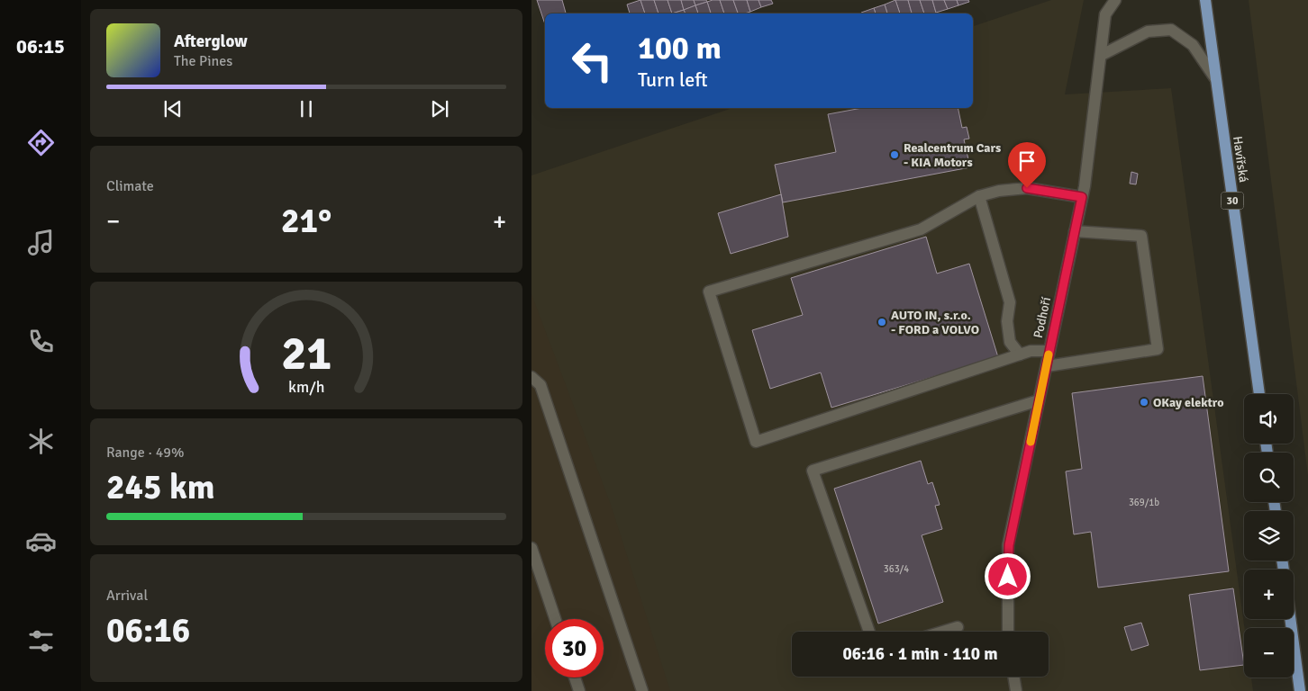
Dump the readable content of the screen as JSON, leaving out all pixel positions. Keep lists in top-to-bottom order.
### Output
{
  "streets": {
    "main road": ["Havířská", "30"],
    "street": ["Podhoří"]
  },
  "places": ["Realcentrum Cars - KIA Motors", "AUTO IN, s.r.o. - FORD a VOLVO", "OKay elektro"],
  "house_numbers": ["369/1b", "363/4"],
  "page": {
    "tabs": "06:15",
    "turn": ["100 m", "Turn left"],
    "song": ["Afterglow", "The Pines"],
    "tile": [
      "Climate",
      ["Range · 49%", "245 km"],
      ["Arrival", "06:16"]
    ],
    "heat": ["−", "21°", "+"],
    "map_buttons": ["+", "−"],
    "limit": "30",
    "trip": "06:16 · 1 min · 110 m",
    "gauge": ["21", "km/h"]
  }
}
